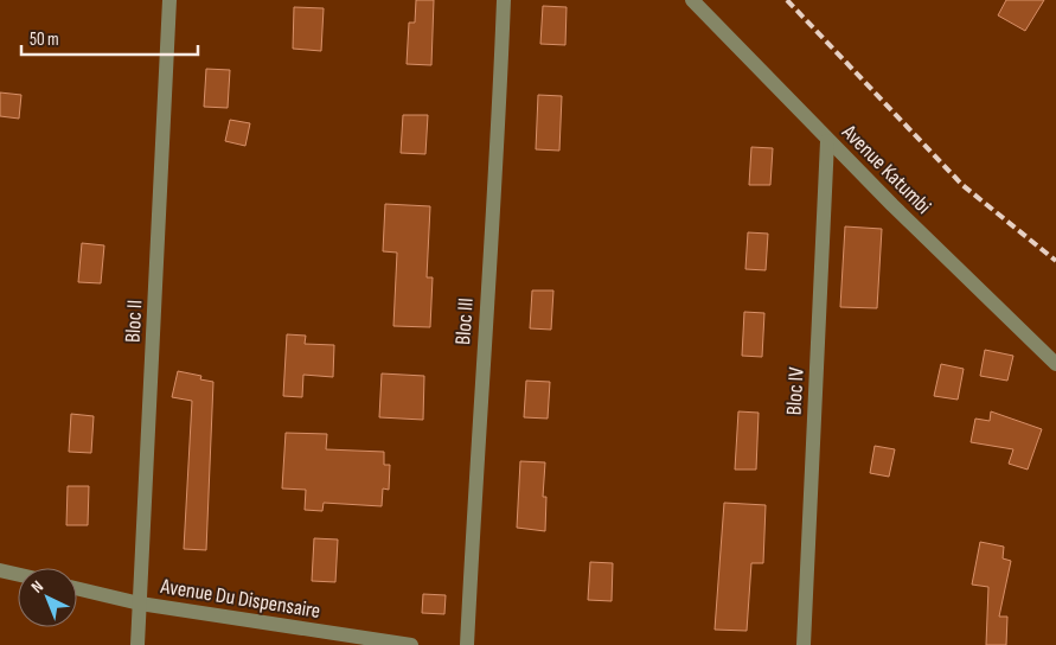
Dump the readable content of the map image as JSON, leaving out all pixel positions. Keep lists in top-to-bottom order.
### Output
{
  "streets": {
    "street": [
      "Avenue Katumbi",
      "Bloc II",
      "Bloc III",
      "Bloc IV",
      "Avenue Du Dispensaire"
    ]
  },
  "crossings": [
    ["Avenue Katumbi", "Bloc IV"],
    ["Bloc II", "Avenue Du Dispensaire"]
  ],
  "scale_bar": "50 m",
  "north": "top left"
}
